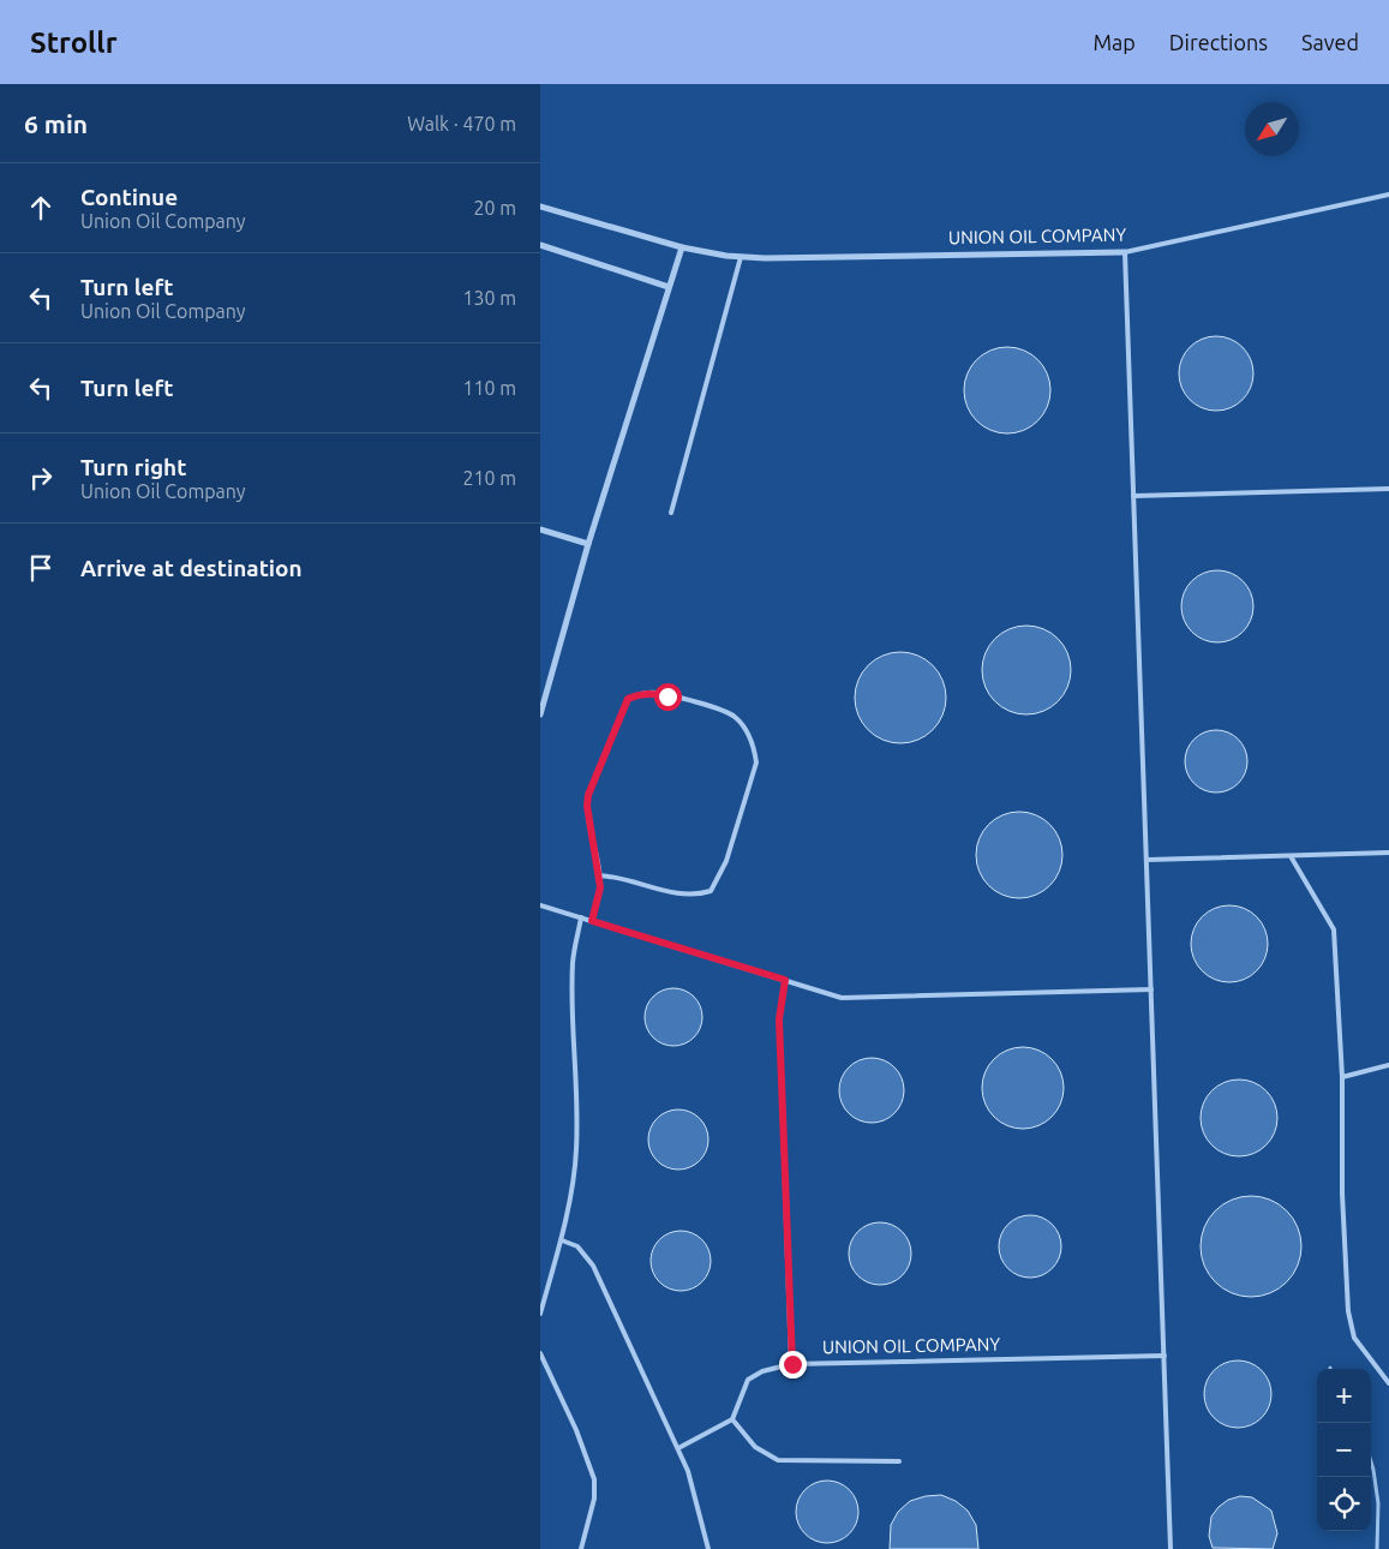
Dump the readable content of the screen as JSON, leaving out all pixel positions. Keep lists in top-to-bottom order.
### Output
{
  "streets": {
    "street": ["UNION OIL COMPANY"]
  },
  "north": "bottom left",
  "page": {
    "header": "Strollr",
    "nav": ["Map", "Directions", "Saved"],
    "heading": ["6 min", "Walk · 470 m"],
    "list": [
      ["Continue", "Union Oil Company", "20 m"],
      ["Turn left", "Union Oil Company", "130 m"],
      ["Turn left", "110 m"],
      ["Turn right", "Union Oil Company", "210 m"],
      "Arrive at destination"
    ],
    "map_buttons": ["+", "−"]
  }
}
